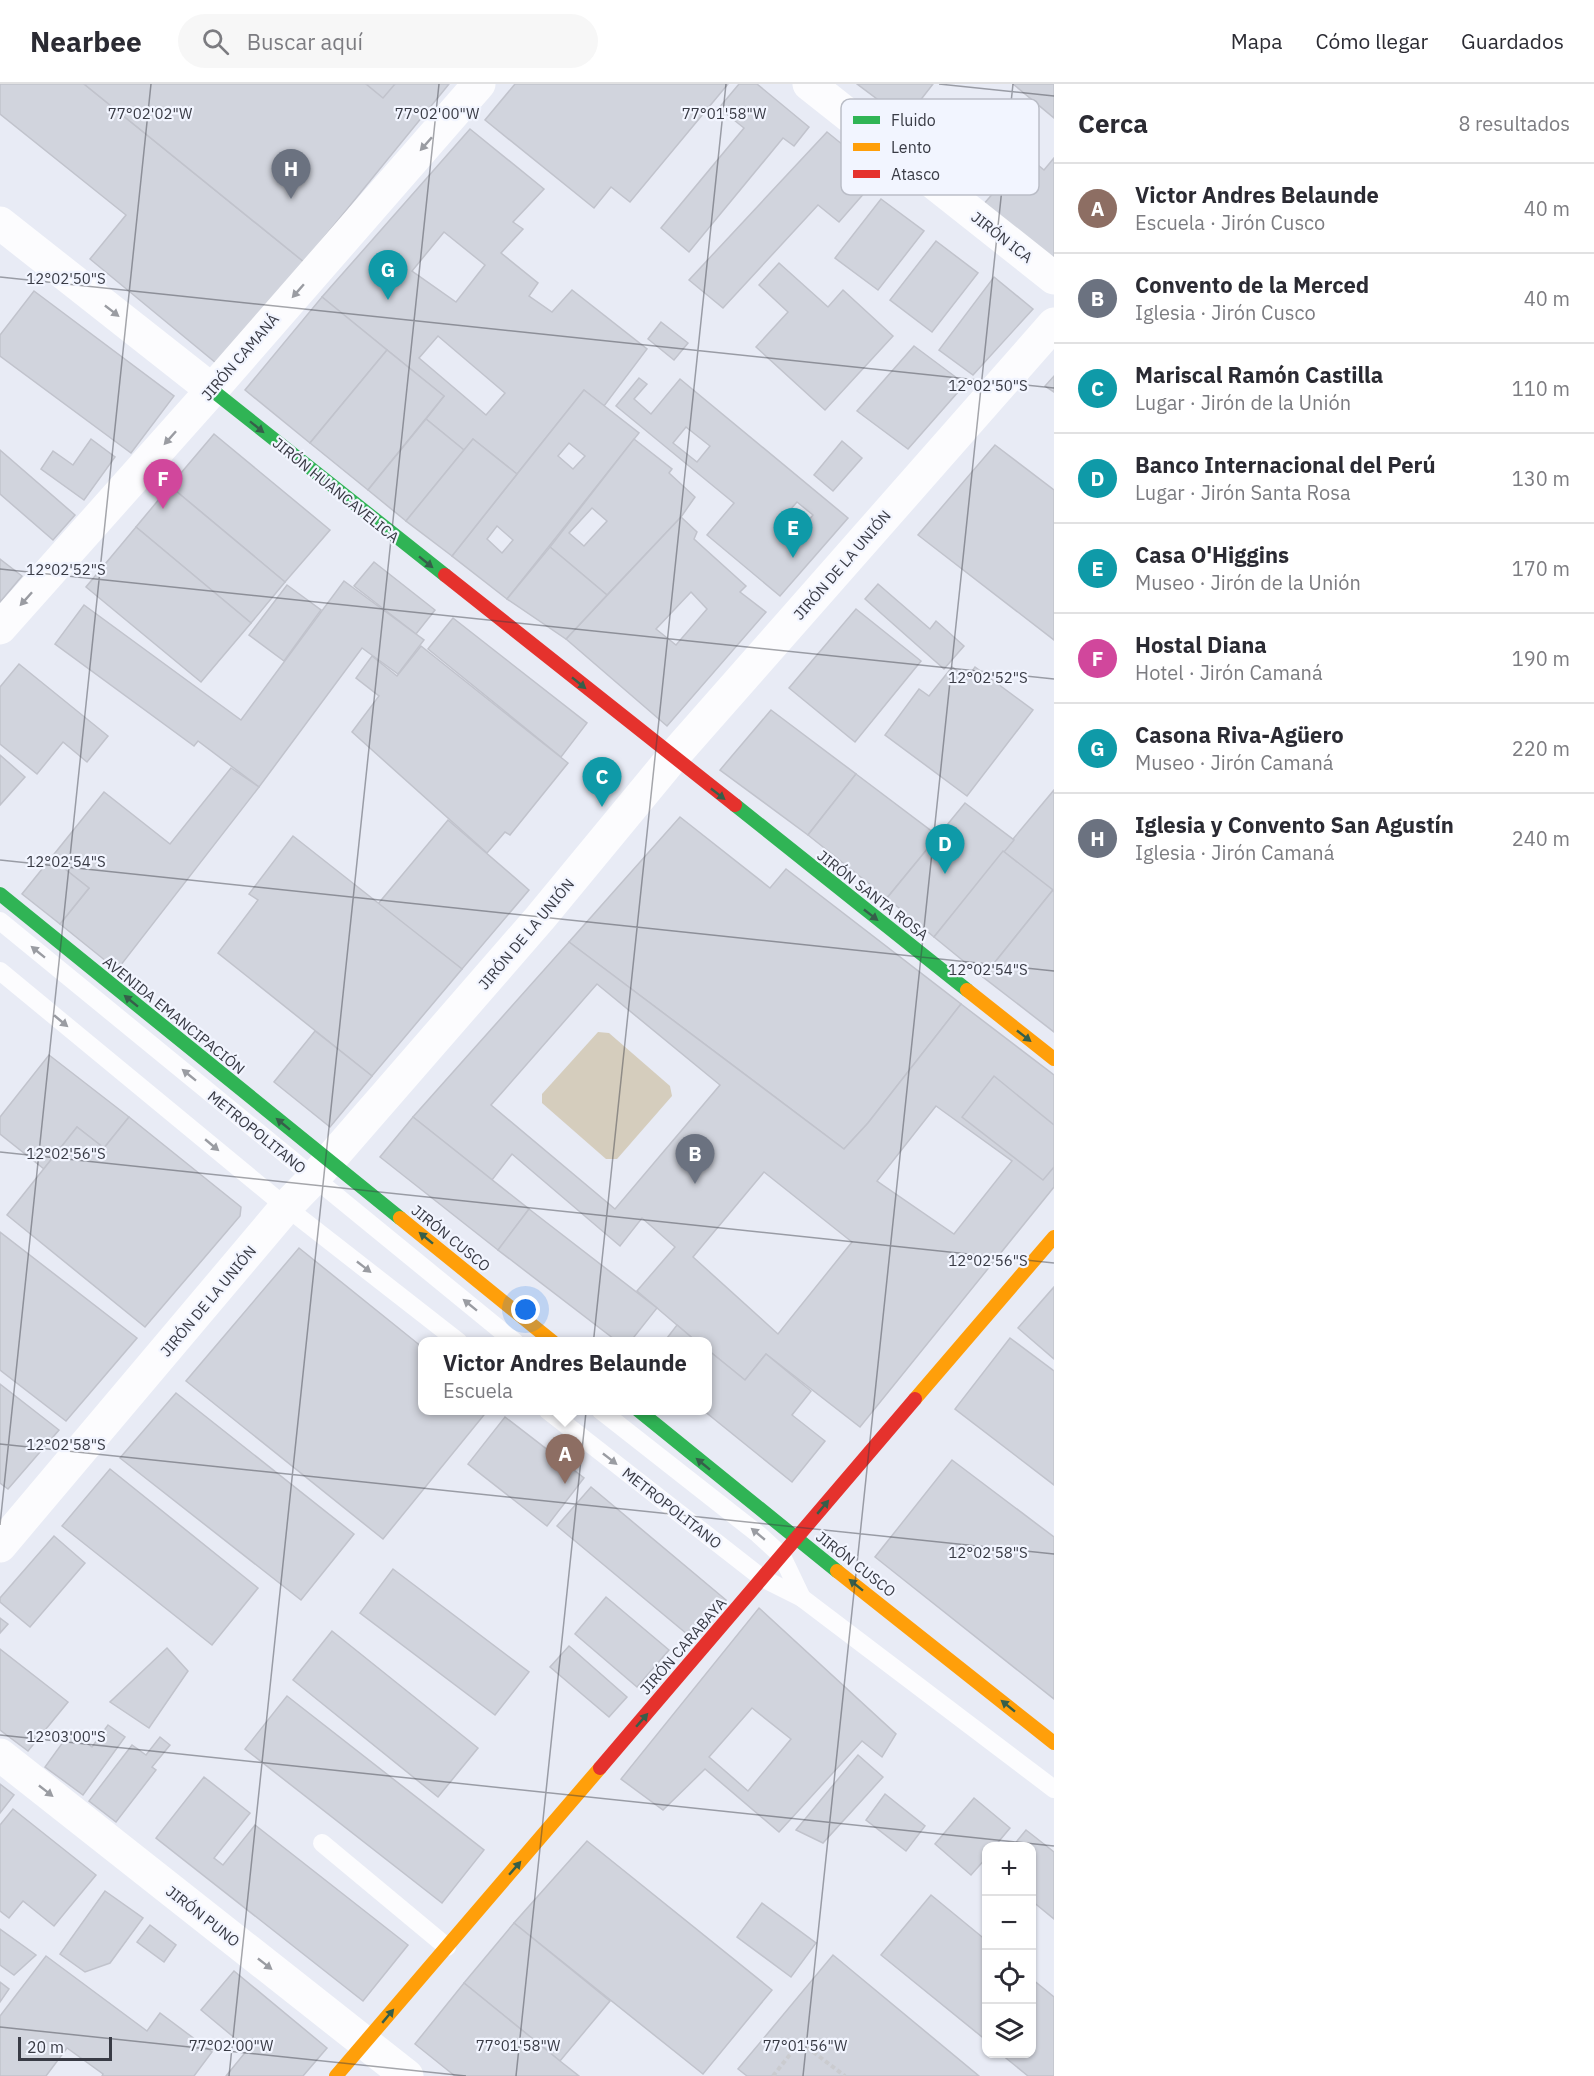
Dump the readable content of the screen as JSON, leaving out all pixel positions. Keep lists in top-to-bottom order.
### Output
{
  "streets": {
    "street": [
      "JIRÓN ICA",
      "JIRÓN CAMANÁ",
      "JIRÓN HUANCAVELICA",
      "JIRÓN DE LA UNIÓN",
      "JIRÓN SANTA ROSA",
      "AVENIDA EMANCIPACIÓN",
      "JIRÓN CUSCO",
      "JIRÓN CARABAYA",
      "JIRÓN PUNO"
    ],
    "lane": ["METROPOLITANO"]
  },
  "crossings": [
    ["JIRÓN CAMANÁ", "JIRÓN HUANCAVELICA"],
    ["JIRÓN HUANCAVELICA", "JIRÓN DE LA UNIÓN"],
    ["JIRÓN HUANCAVELICA", "JIRÓN SANTA ROSA"],
    ["JIRÓN DE LA UNIÓN", "JIRÓN SANTA ROSA"],
    ["JIRÓN DE LA UNIÓN", "AVENIDA EMANCIPACIÓN"],
    ["JIRÓN DE LA UNIÓN", "METROPOLITANO"],
    ["JIRÓN DE LA UNIÓN", "JIRÓN CUSCO"],
    ["AVENIDA EMANCIPACIÓN", "METROPOLITANO"],
    ["AVENIDA EMANCIPACIÓN", "JIRÓN CUSCO"],
    ["METROPOLITANO", "JIRÓN CUSCO"],
    ["METROPOLITANO", "JIRÓN CARABAYA"],
    ["JIRÓN CUSCO", "JIRÓN CARABAYA"],
    ["JIRÓN CARABAYA", "JIRÓN PUNO"]
  ],
  "one_way": [
    "JIRÓN CAMANÁ",
    "JIRÓN HUANCAVELICA",
    "JIRÓN SANTA ROSA",
    "AVENIDA EMANCIPACIÓN",
    "JIRÓN CUSCO",
    "JIRÓN CARABAYA",
    "JIRÓN PUNO"
  ],
  "legend": ["Fluido", "Lento", "Atasco"],
  "scale_bar": "20 m",
  "page": {
    "header": "Nearbee",
    "search": "Buscar aquí",
    "nav": ["Mapa", "Cómo llegar", "Guardados"],
    "heading": ["Cerca", "8 resultados"],
    "pins": [
      "H",
      "G",
      "F",
      "E",
      "C",
      "D",
      "B",
      "A"
    ],
    "list": [
      {
        "mark": "A",
        "name": "Victor Andres Belaunde",
        "note": "Escuela · Jirón Cusco",
        "value": "40 m"
      },
      {
        "mark": "B",
        "name": "Convento de la Merced",
        "note": "Iglesia · Jirón Cusco",
        "value": "40 m"
      },
      {
        "mark": "C",
        "name": "Mariscal Ramón Castilla",
        "note": "Lugar · Jirón de la Unión",
        "value": "110 m"
      },
      {
        "mark": "D",
        "name": "Banco Internacional del Perú",
        "note": "Lugar · Jirón Santa Rosa",
        "value": "130 m"
      },
      {
        "mark": "E",
        "name": "Casa O'Higgins",
        "note": "Museo · Jirón de la Unión",
        "value": "170 m"
      },
      {
        "mark": "F",
        "name": "Hostal Diana",
        "note": "Hotel · Jirón Camaná",
        "value": "190 m"
      },
      {
        "mark": "G",
        "name": "Casona Riva-Agüero",
        "note": "Museo · Jirón Camaná",
        "value": "220 m"
      },
      {
        "mark": "H",
        "name": "Iglesia y Convento San Agustín",
        "note": "Iglesia · Jirón Camaná",
        "value": "240 m"
      }
    ],
    "popup": ["Victor Andres Belaunde", "Escuela"],
    "map_buttons": ["+", "−"],
    "scale": "20 m"
  },
  "coordinates": [
    "77°02'02\"W",
    "77°02'00\"W",
    "77°01'58\"W",
    "12°02'50\"S",
    "12°02'52\"S",
    "12°02'54\"S",
    "12°02'56\"S",
    "12°02'58\"S",
    "12°03'00\"S",
    "77°01'56\"W"
  ]
}
